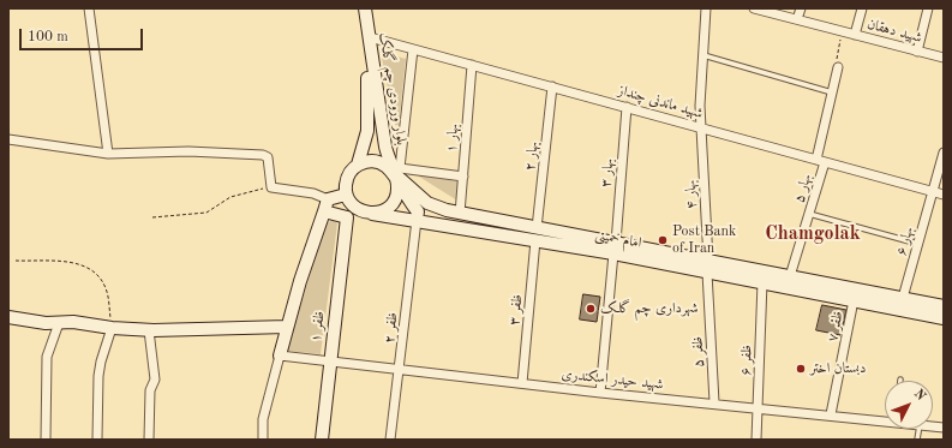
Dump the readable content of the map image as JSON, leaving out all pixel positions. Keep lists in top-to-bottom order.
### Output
{
  "streets": {
    "street": [
      "شهید دهقان",
      "بلوار ورودی چم گلک",
      "شهید ماندنی چنداز",
      "بهار ۱",
      "بهار ۲",
      "بهار ۳",
      "بهار ۵",
      "بهار ۴",
      "امام خمینی",
      "بهار ۶",
      "ظفر ۳",
      "ظفر ۱",
      "ظفر ۷",
      "ظفر ۲",
      "ظفر ۵",
      "ظفر ۶",
      "شهید حیدر اسکندری"
    ]
  },
  "crossings": [
    ["بلوار ورودی چم گلک", "شهید ماندنی چنداز"],
    ["بلوار ورودی چم گلک", "امام خمینی"],
    ["شهید ماندنی چنداز", "بهار ۱"],
    ["شهید ماندنی چنداز", "بهار ۲"],
    ["شهید ماندنی چنداز", "بهار ۳"],
    ["شهید ماندنی چنداز", "بهار ۵"],
    ["شهید ماندنی چنداز", "بهار ۴"],
    ["شهید ماندنی چنداز", "بهار ۶"],
    ["بهار ۱", "امام خمینی"],
    ["بهار ۲", "امام خمینی"],
    ["بهار ۲", "ظفر ۳"],
    ["بهار ۳", "امام خمینی"],
    ["بهار ۳", "شهید حیدر اسکندری"],
    ["بهار ۵", "امام خمینی"],
    ["بهار ۴", "امام خمینی"],
    ["بهار ۴", "ظفر ۵"],
    ["امام خمینی", "بهار ۶"],
    ["امام خمینی", "ظفر ۳"],
    ["امام خمینی", "ظفر ۷"],
    ["امام خمینی", "ظفر ۲"],
    ["امام خمینی", "ظفر ۵"],
    ["امام خمینی", "ظفر ۶"],
    ["ظفر ۳", "شهید حیدر اسکندری"],
    ["ظفر ۱", "شهید حیدر اسکندری"],
    ["ظفر ۷", "شهید حیدر اسکندری"],
    ["ظفر ۲", "شهید حیدر اسکندری"],
    ["ظفر ۵", "شهید حیدر اسکندری"],
    ["ظفر ۶", "شهید حیدر اسکندری"]
  ],
  "districts": ["Chamgolak"],
  "places": ["Post Bank of Iran", "شهرداری چم گلک", "دبستان اختر"],
  "scale_bar": "100 m",
  "north": "top right"
}
